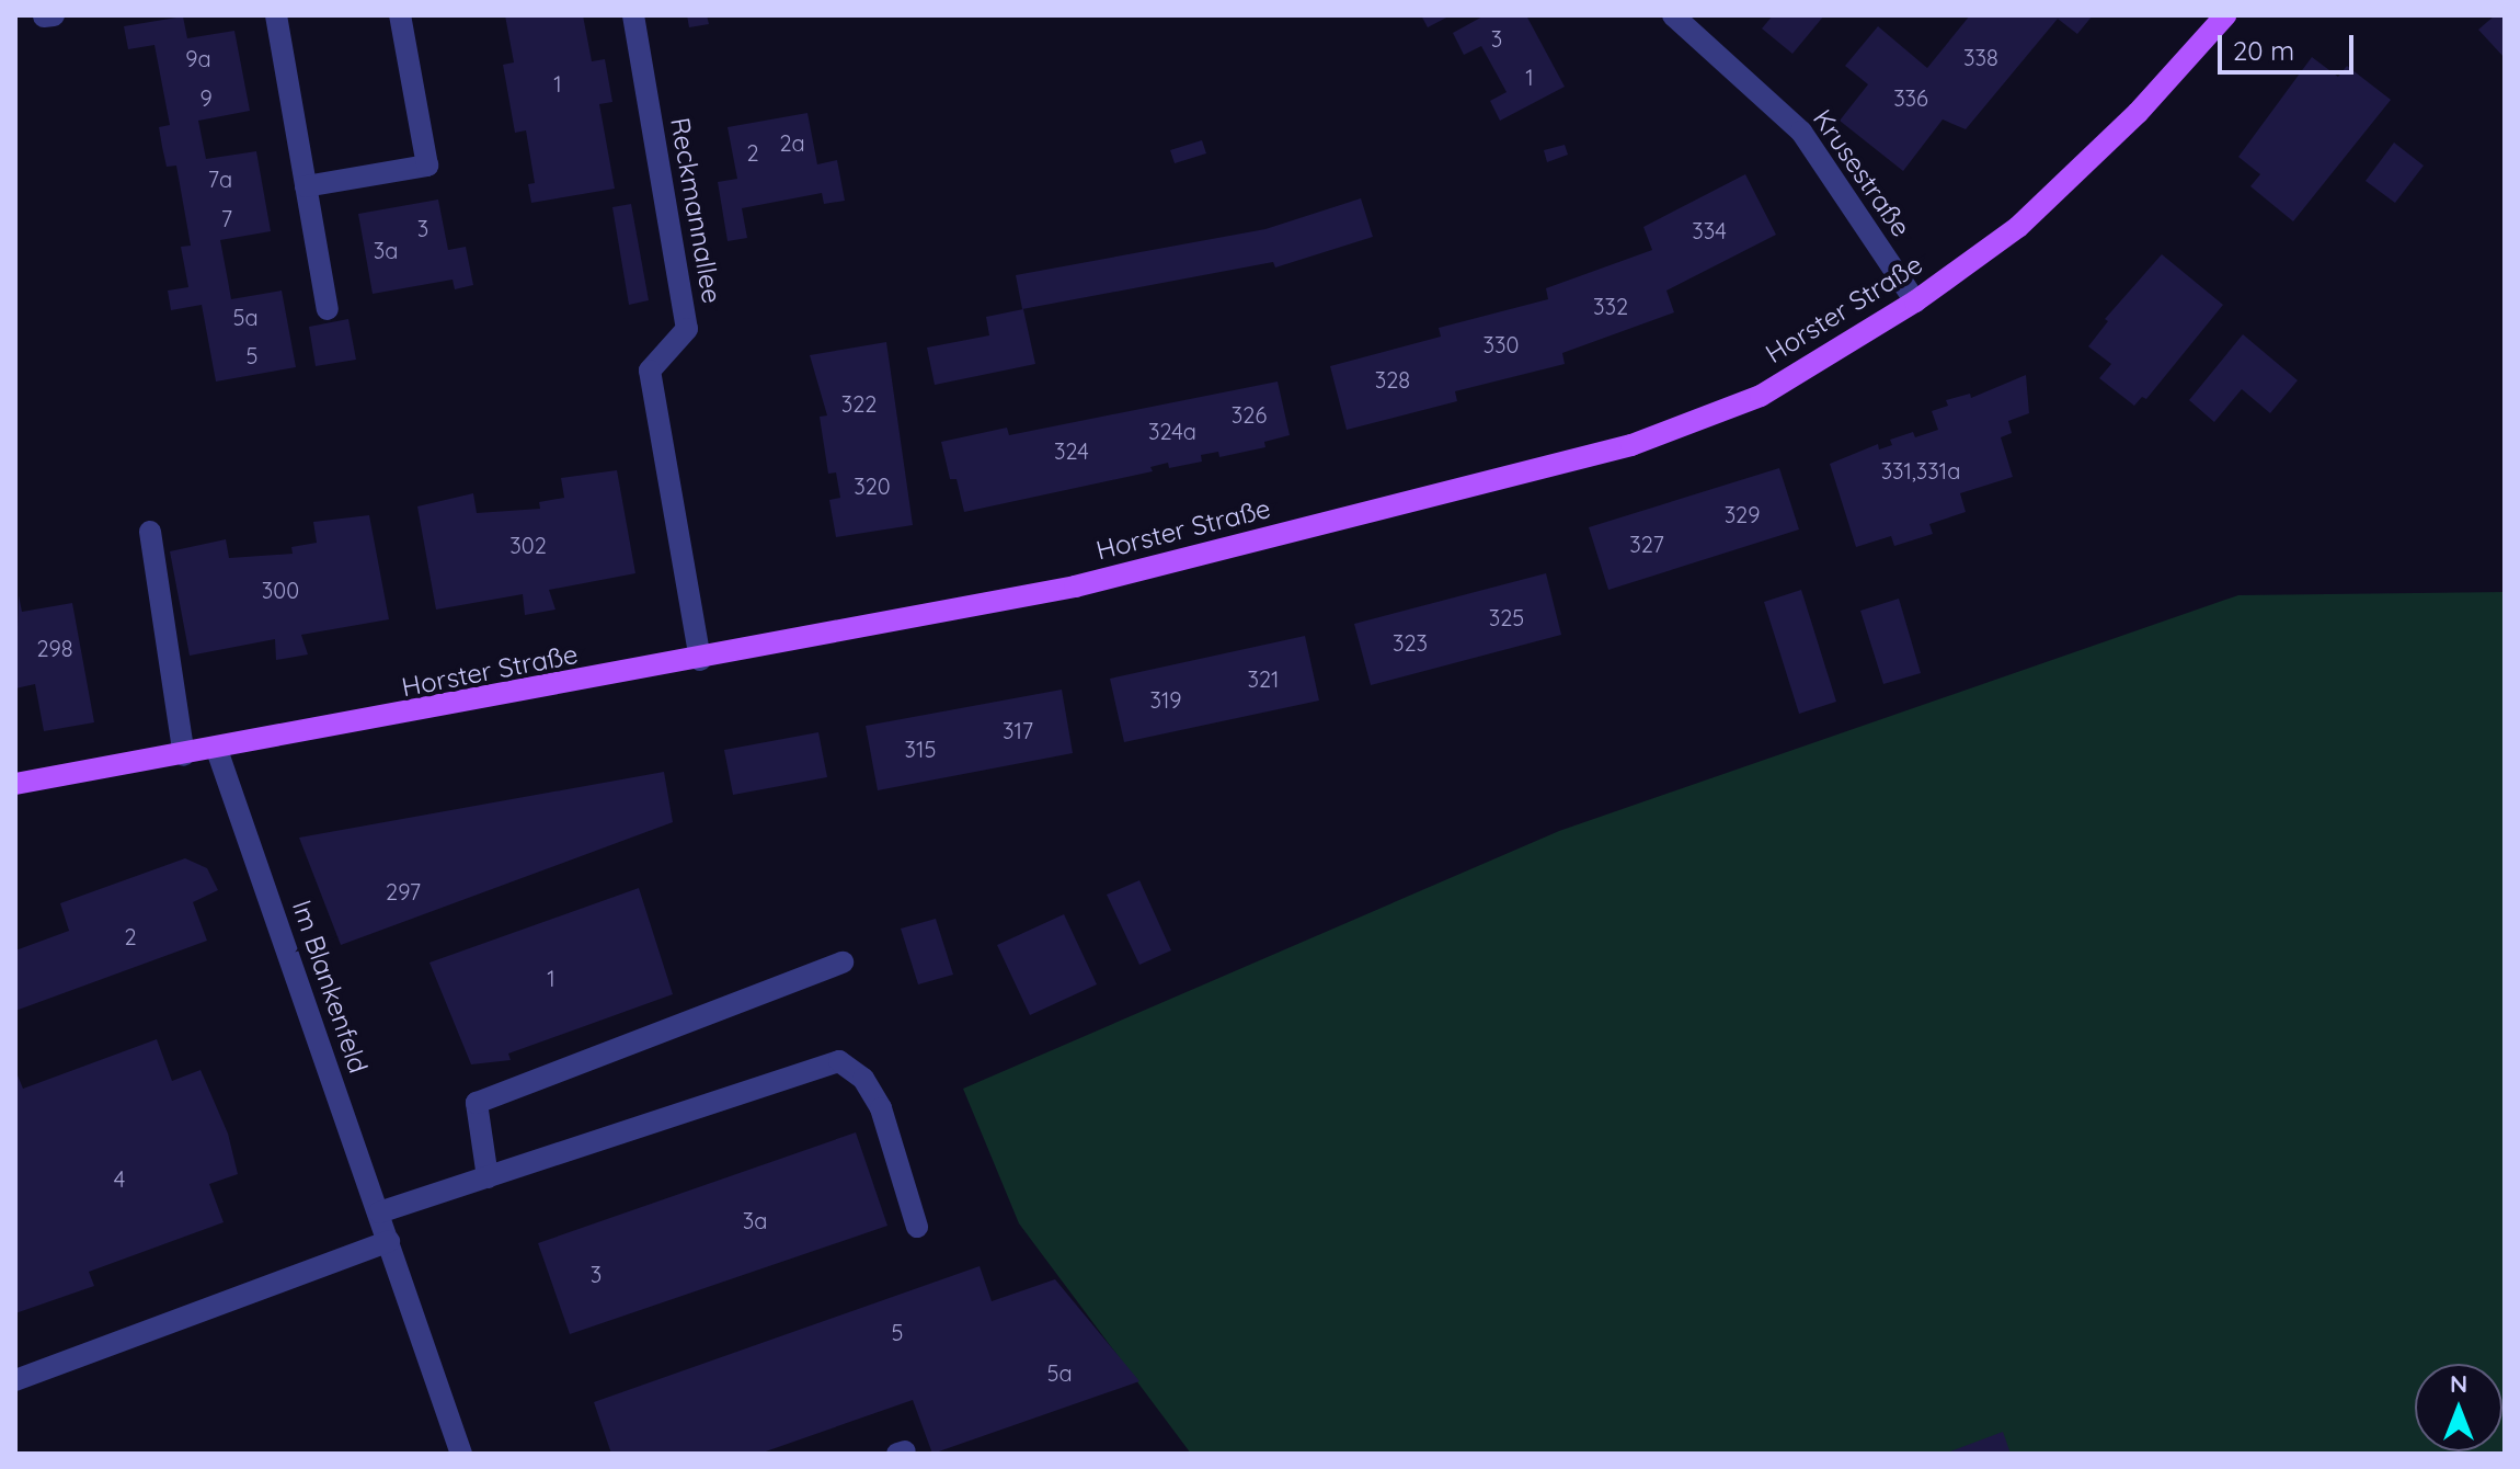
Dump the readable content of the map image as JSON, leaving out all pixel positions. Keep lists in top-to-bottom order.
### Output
{
  "streets": {
    "main road": ["Horster Straße"],
    "street": ["Krusestraße", "Reckmannallee", "Im Blankenfeld"]
  },
  "crossings": [
    ["Krusestraße", "Horster Straße"],
    ["Reckmannallee", "Horster Straße"],
    ["Horster Straße", "Im Blankenfeld"]
  ],
  "house_numbers": [
    "3",
    "338",
    "9a",
    "1",
    "1",
    "9",
    "336",
    "2a",
    "2",
    "7a",
    "7",
    "3",
    "334",
    "3a",
    "332",
    "5a",
    "330",
    "5",
    "328",
    "322",
    "326",
    "324a",
    "324",
    "331,331a",
    "320",
    "329",
    "327",
    "302",
    "300",
    "325",
    "323",
    "298",
    "321",
    "319",
    "317",
    "315",
    "297",
    "2",
    "1",
    "4",
    "3a",
    "3",
    "5",
    "5a"
  ],
  "scale_bar": "20 m",
  "north": "top"
}
